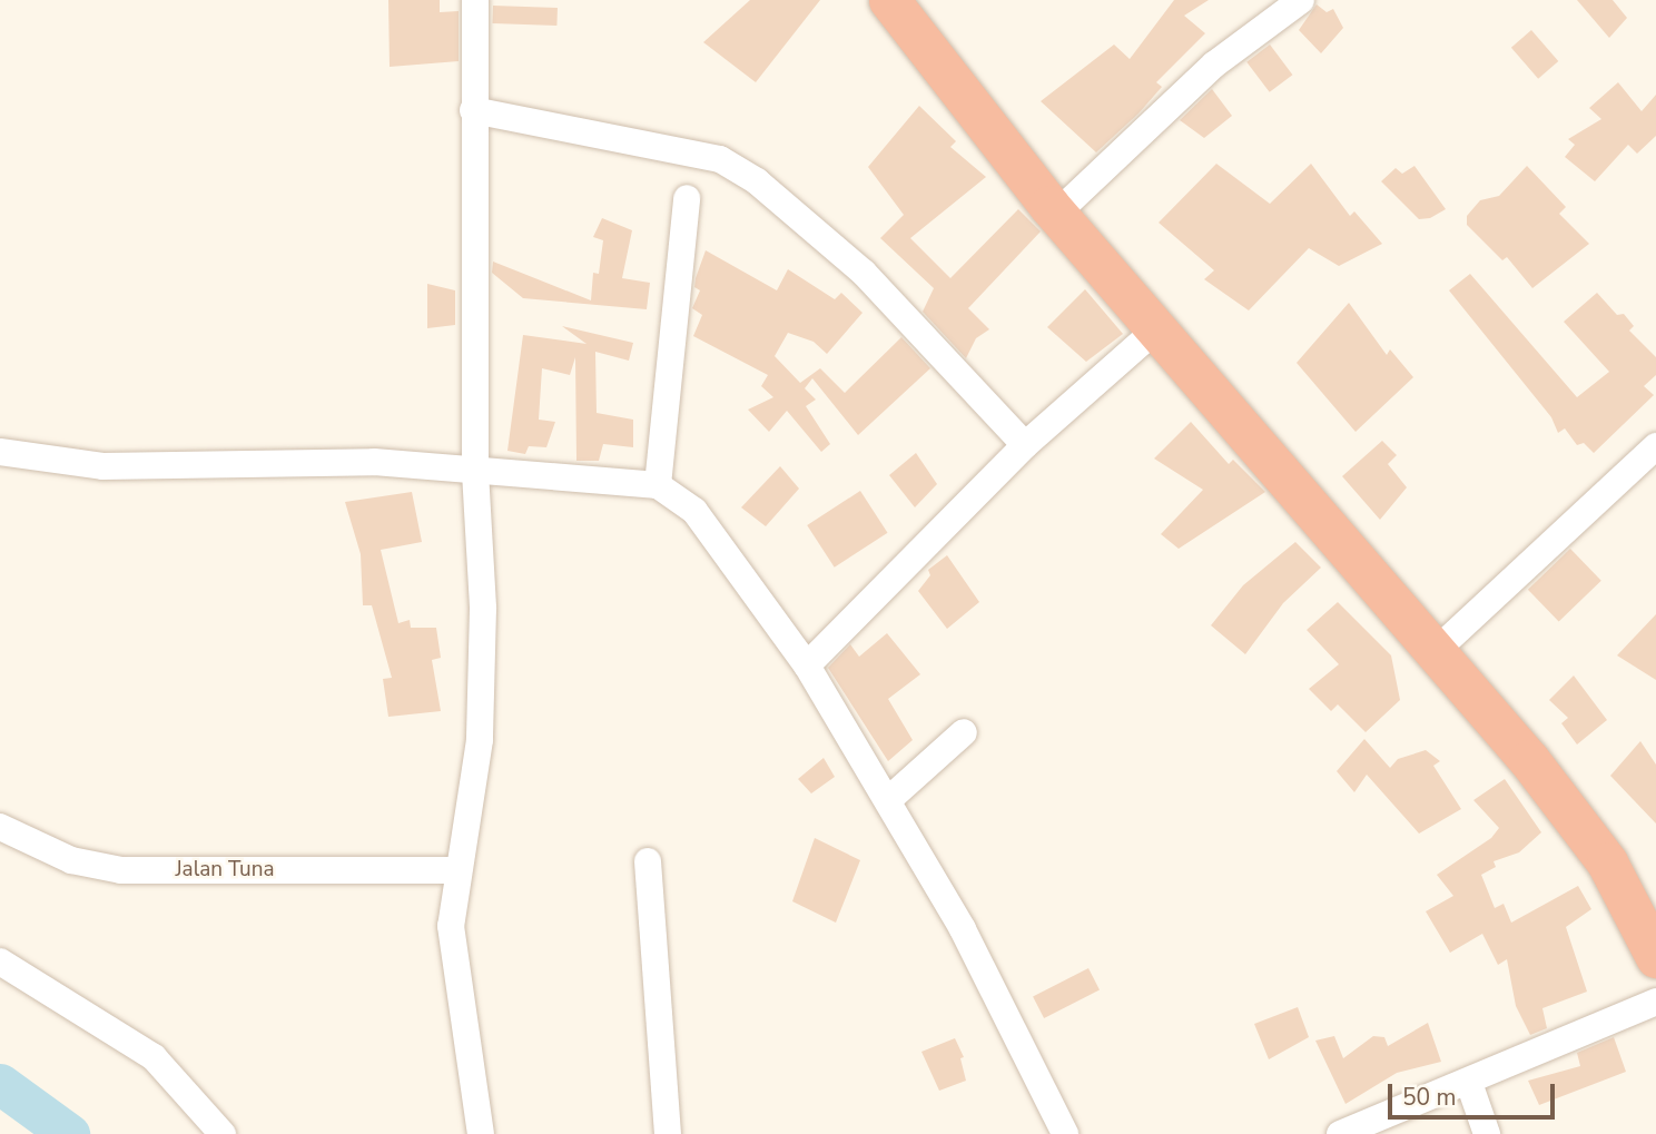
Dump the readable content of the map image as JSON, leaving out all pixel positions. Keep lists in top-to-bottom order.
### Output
{
  "streets": {
    "street": ["Jalan Tuna"]
  },
  "scale_bar": "50 m"
}
